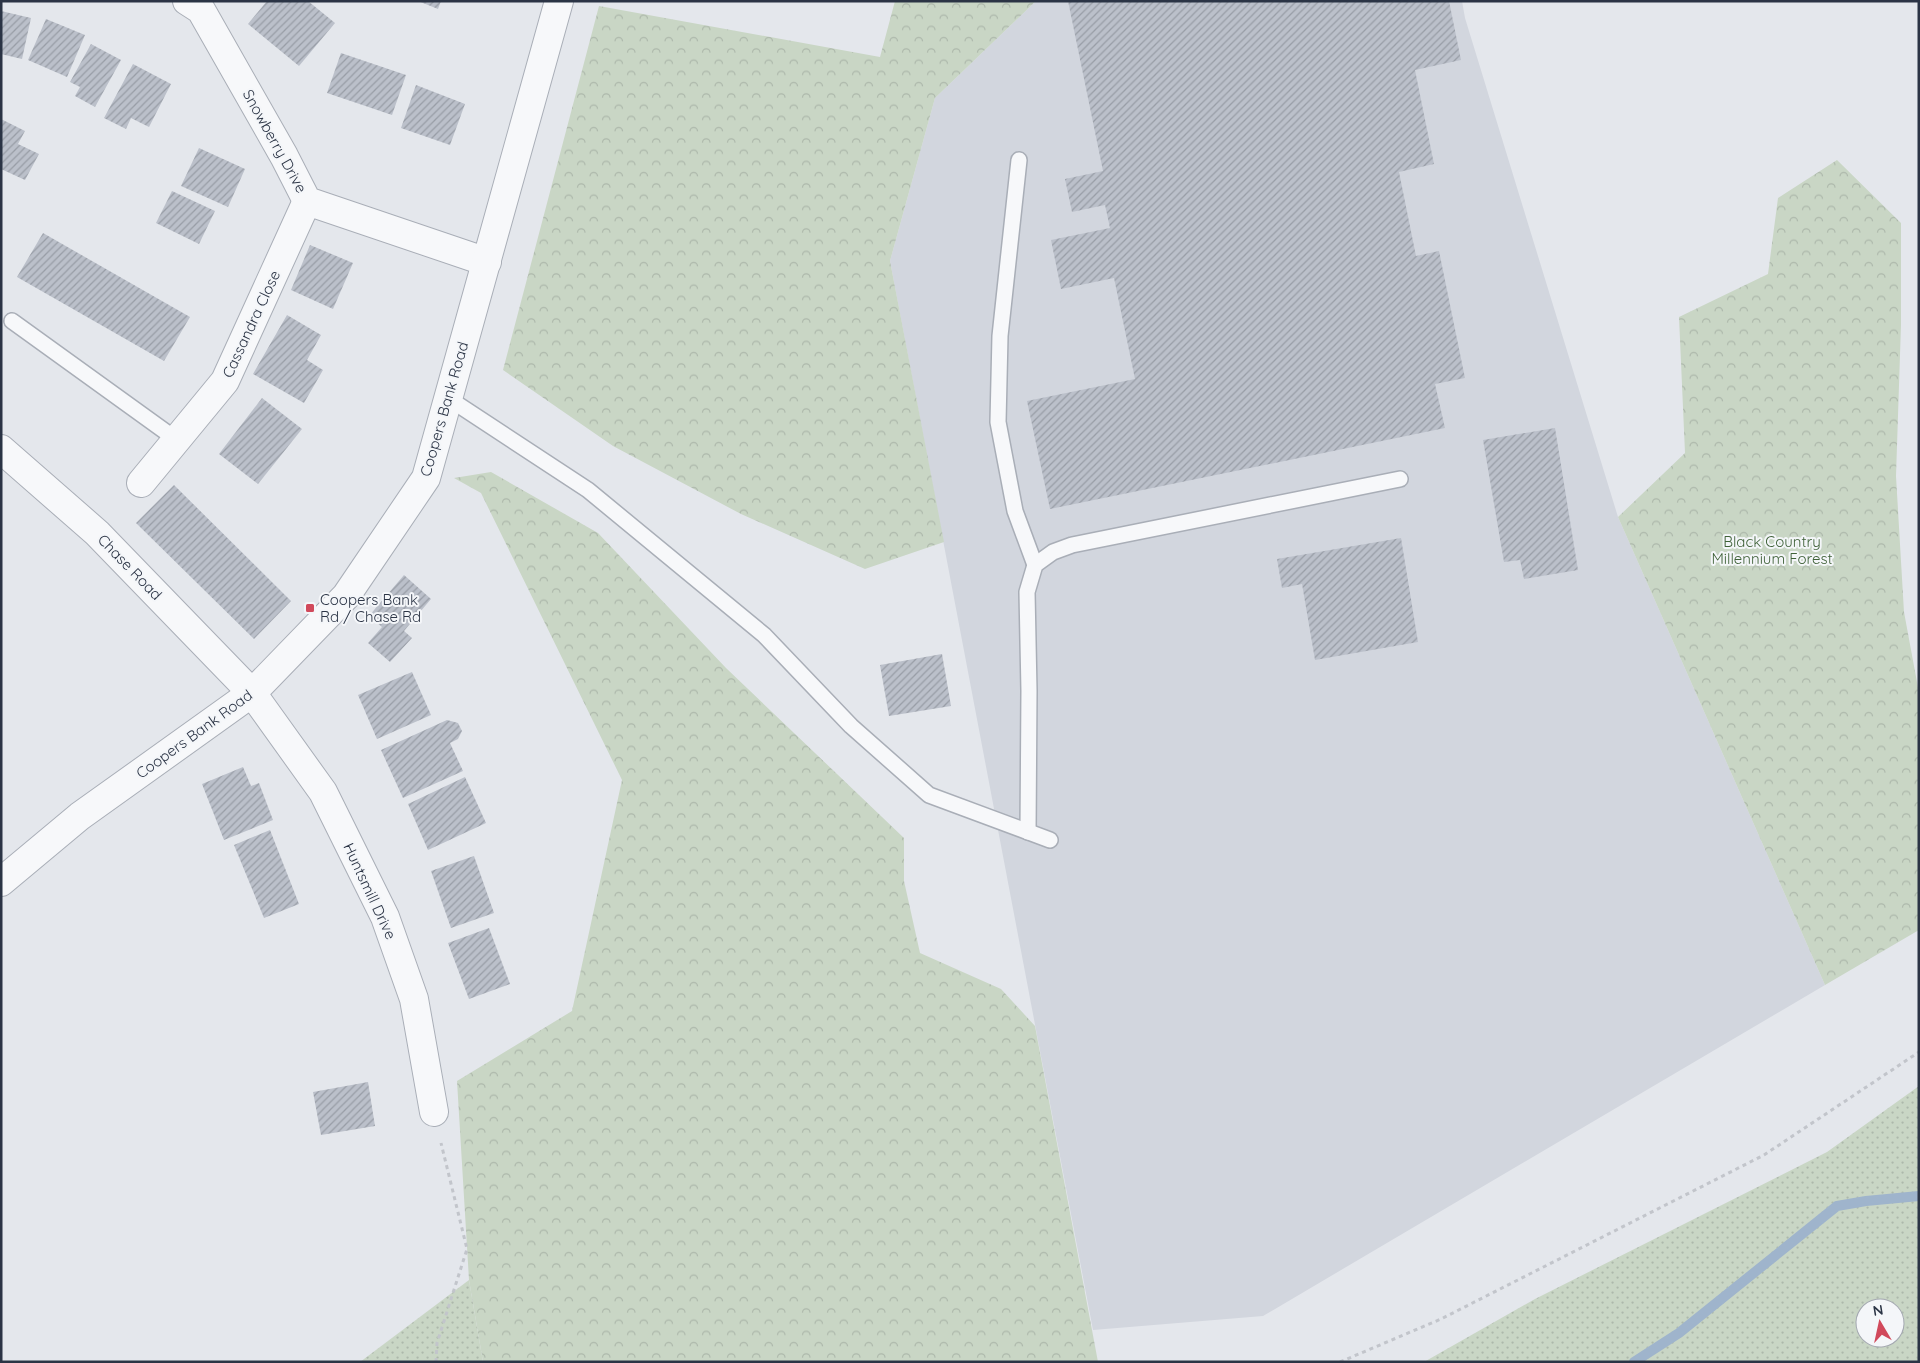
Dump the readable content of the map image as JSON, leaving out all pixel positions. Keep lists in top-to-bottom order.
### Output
{
  "streets": {
    "street": [
      "Snowberry Drive",
      "Cassandra Close",
      "Coopers Bank Road",
      "Chase Road",
      "Huntsmill Drive"
    ]
  },
  "crossings": [
    ["Snowberry Drive", "Cassandra Close"],
    ["Snowberry Drive", "Coopers Bank Road"],
    ["Coopers Bank Road", "Chase Road"],
    ["Coopers Bank Road", "Huntsmill Drive"],
    ["Chase Road", "Huntsmill Drive"]
  ],
  "parks": ["Black Country Millennium Forest"],
  "places": {
    "transit": ["Coopers Bank Rd / Chase Rd"]
  },
  "north": "top"
}
